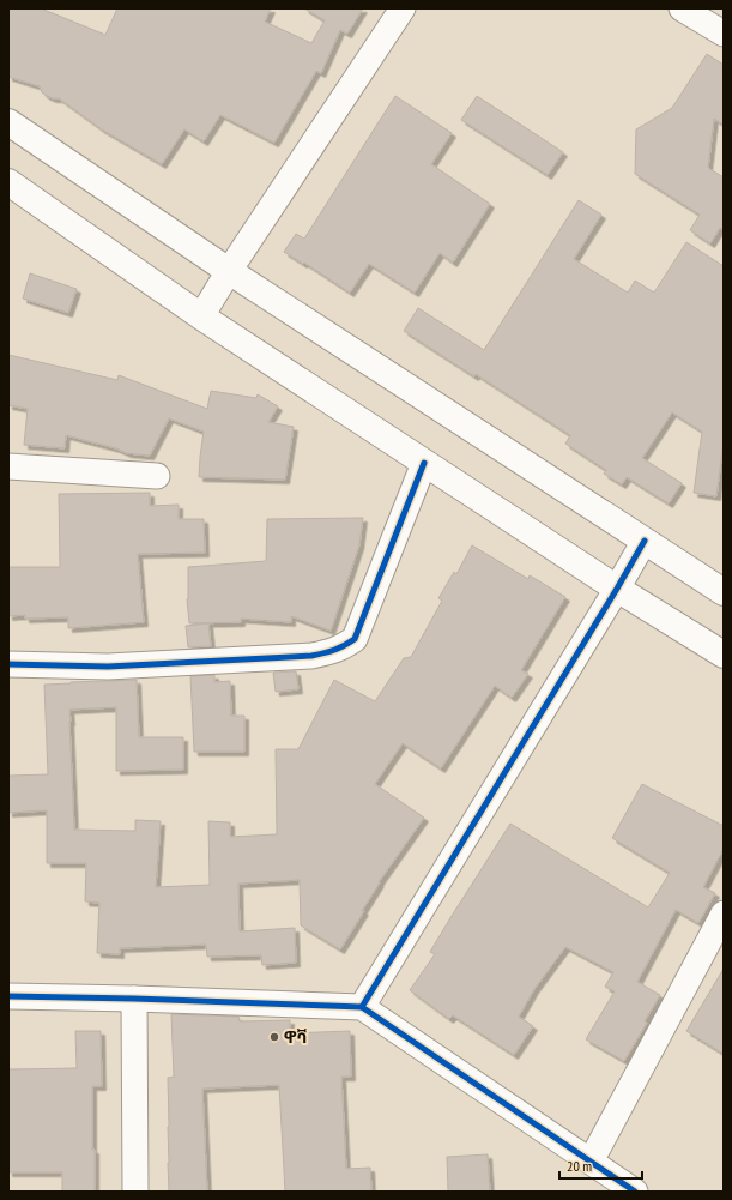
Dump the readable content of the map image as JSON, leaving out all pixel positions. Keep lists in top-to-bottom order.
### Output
{
  "places": ["ዋቫ"],
  "scale_bar": "20 m"
}
